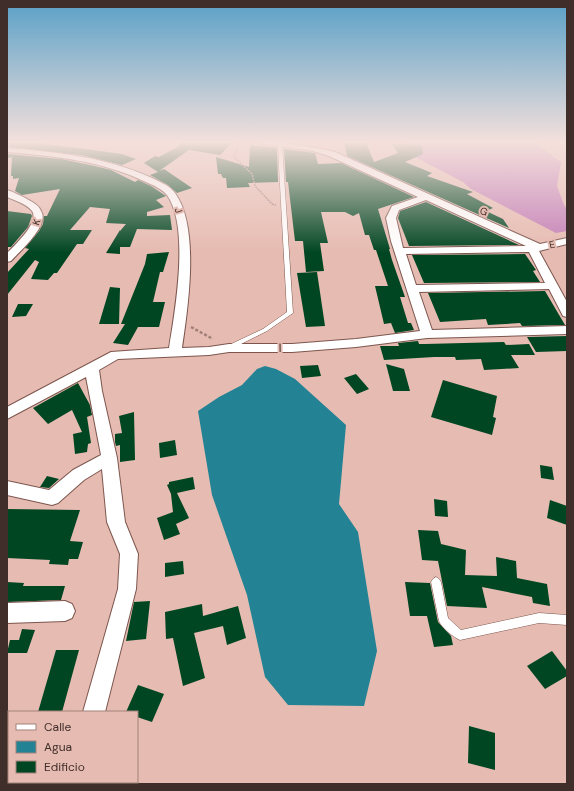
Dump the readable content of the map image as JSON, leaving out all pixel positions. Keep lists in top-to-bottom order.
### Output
{
  "streets": {
    "street": [
      "J",
      "G",
      "K",
      "E",
      "I"
    ]
  },
  "crossings": [
    ["J", "I"],
    ["G", "E"]
  ],
  "legend": ["Calle", "Agua", "Edificio"]
}
